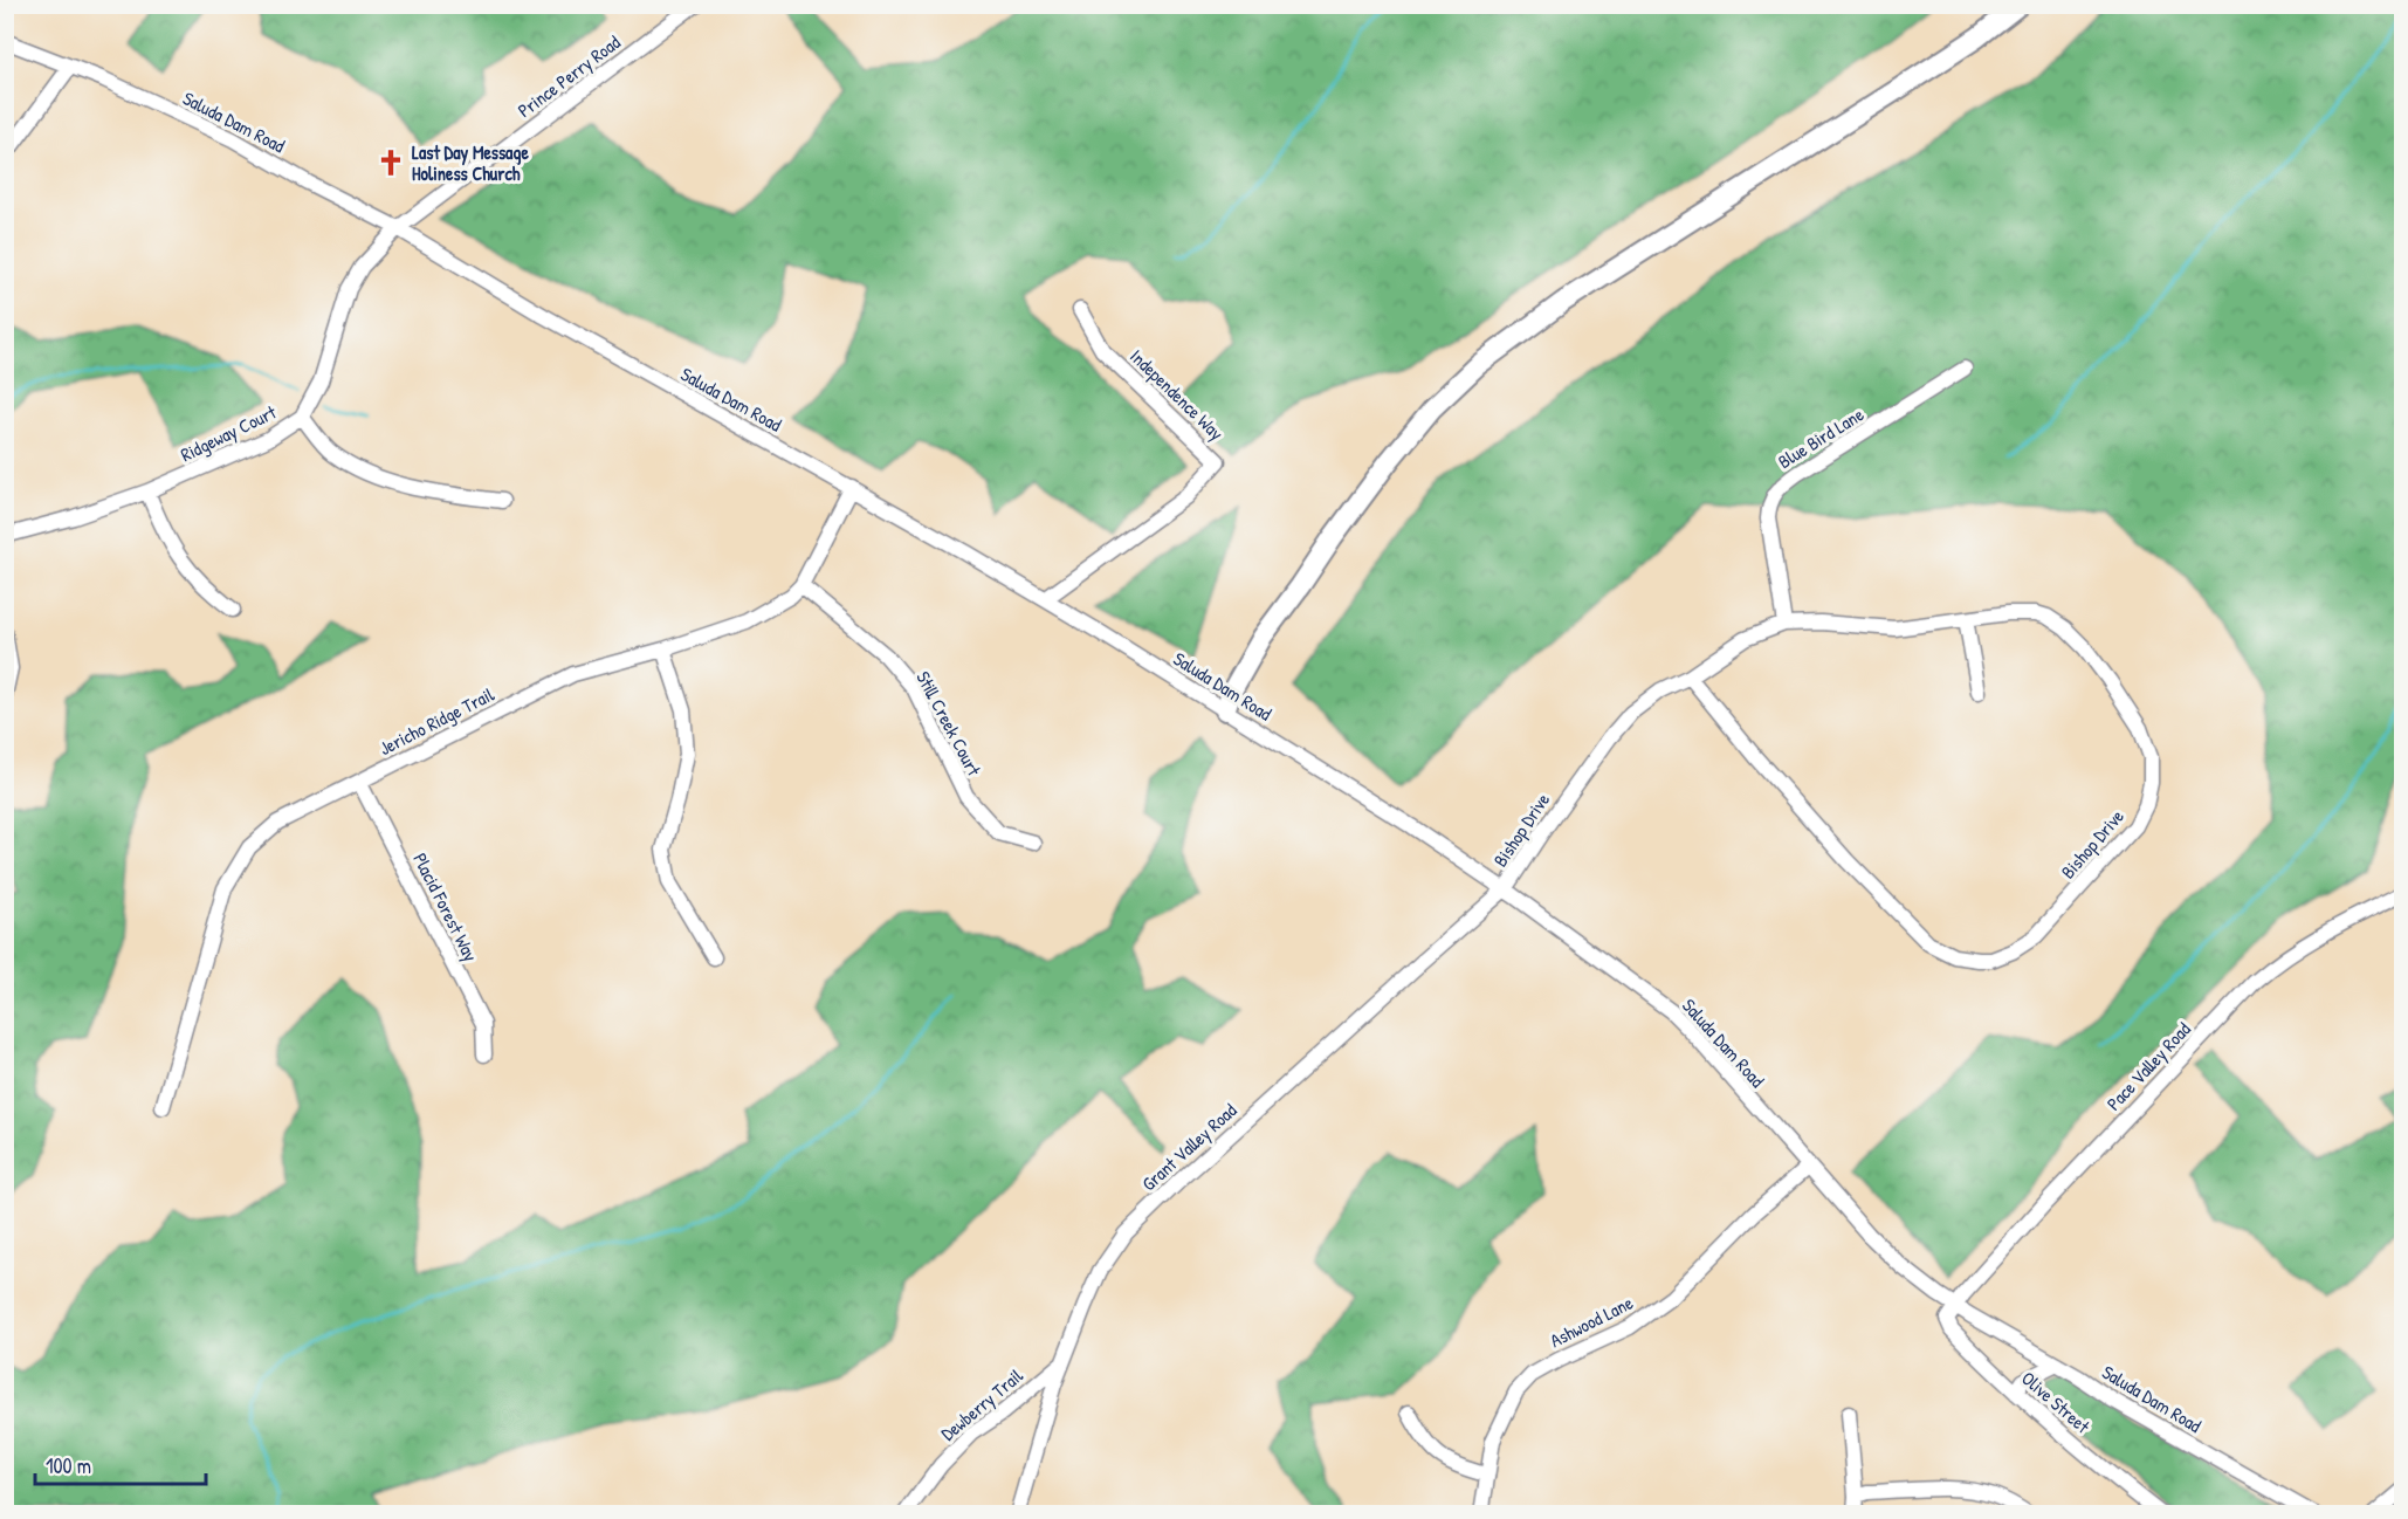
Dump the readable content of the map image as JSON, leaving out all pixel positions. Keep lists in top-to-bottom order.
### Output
{
  "streets": {
    "street": [
      "Prince Perry Road",
      "Saluda Dam Road",
      "Independence Way",
      "Ridgeway Court",
      "Blue Bird Lane",
      "Jericho Ridge Trail",
      "Still Creek Court",
      "Bishop Drive",
      "Placid Forest Way",
      "Pace Valley Road",
      "Grant Valley Road",
      "Ashwood Lane",
      "Olive Street",
      "Dewberry Trail"
    ]
  },
  "crossings": [
    ["Prince Perry Road", "Saluda Dam Road"],
    ["Prince Perry Road", "Ridgeway Court"],
    ["Saluda Dam Road", "Independence Way"],
    ["Saluda Dam Road", "Ridgeway Court"],
    ["Saluda Dam Road", "Jericho Ridge Trail"],
    ["Saluda Dam Road", "Bishop Drive"],
    ["Saluda Dam Road", "Pace Valley Road"],
    ["Saluda Dam Road", "Grant Valley Road"],
    ["Saluda Dam Road", "Ashwood Lane"],
    ["Saluda Dam Road", "Olive Street"],
    ["Blue Bird Lane", "Bishop Drive"],
    ["Jericho Ridge Trail", "Still Creek Court"],
    ["Jericho Ridge Trail", "Placid Forest Way"],
    ["Bishop Drive", "Grant Valley Road"],
    ["Pace Valley Road", "Olive Street"],
    ["Grant Valley Road", "Dewberry Trail"]
  ],
  "places": {
    "church": ["Last Day Message Holiness Church"]
  },
  "scale_bar": "100 m"
}
